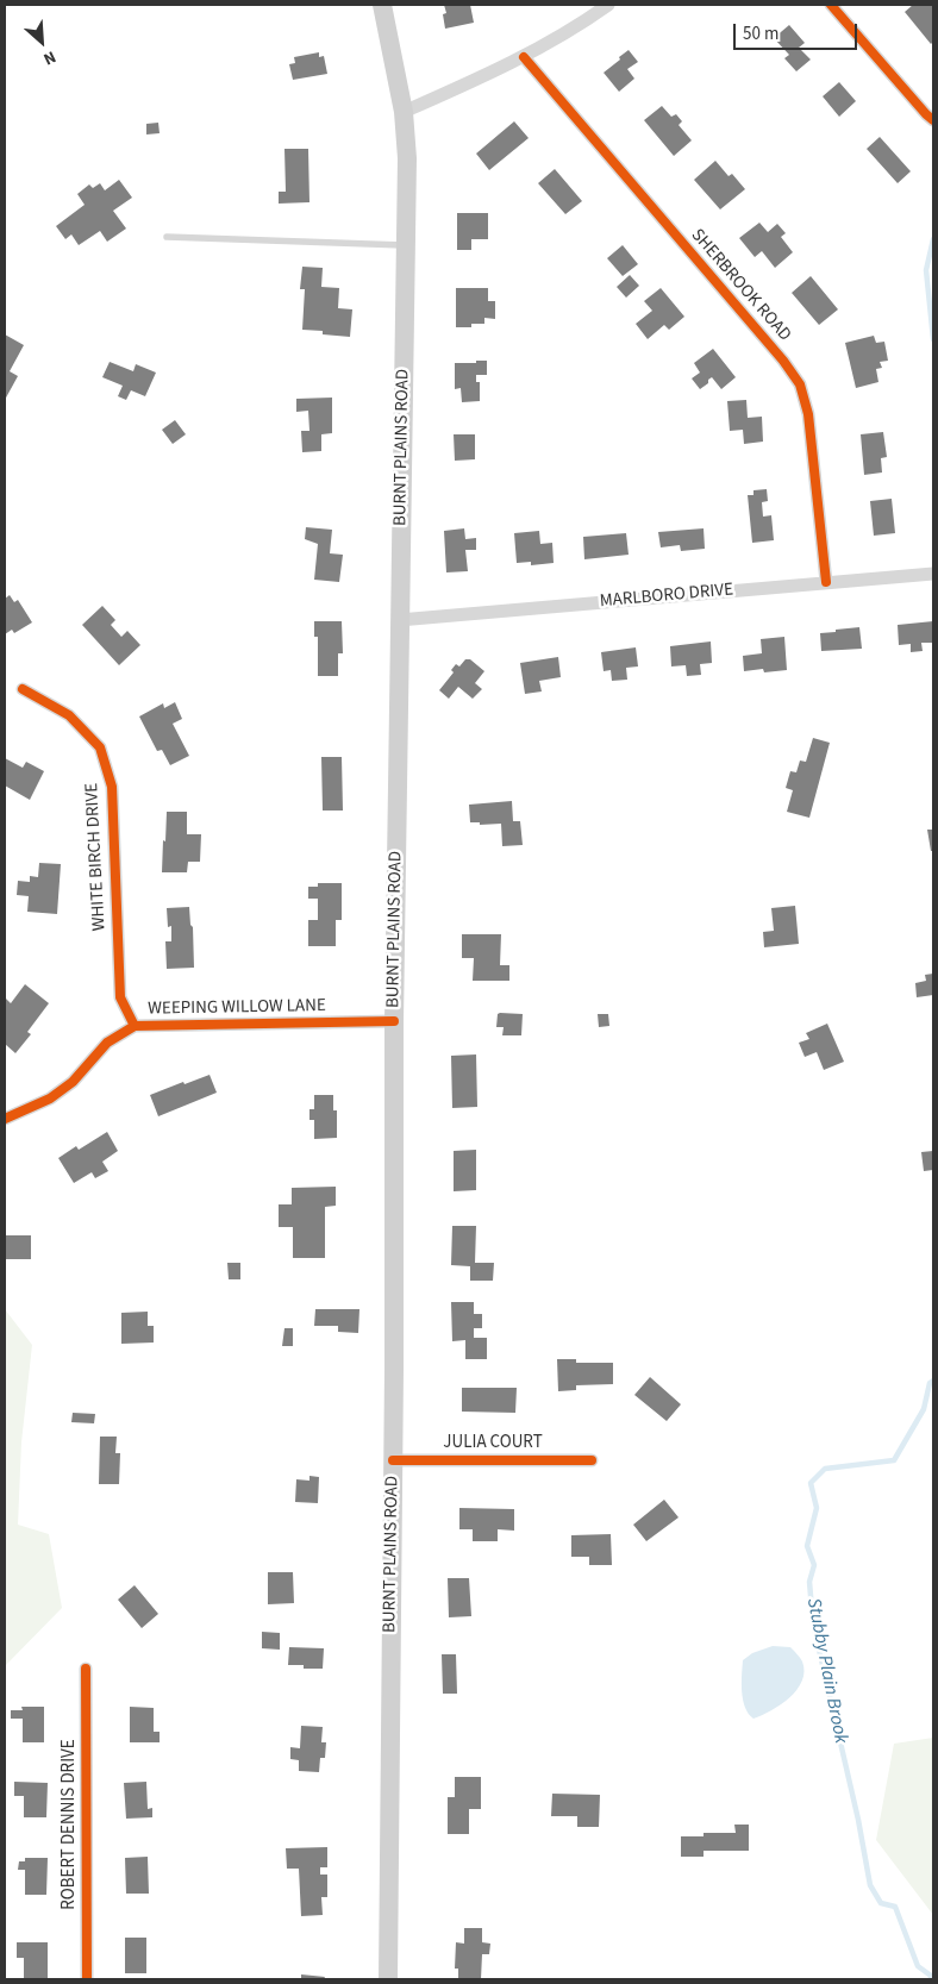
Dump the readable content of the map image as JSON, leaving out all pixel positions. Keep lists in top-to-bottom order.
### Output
{
  "streets": {
    "main road": ["BURNT PLAINS ROAD"],
    "street": [
      "SHERBROOK ROAD",
      "MARLBORO DRIVE",
      "WHITE BIRCH DRIVE",
      "WEEPING WILLOW LANE",
      "JULIA COURT",
      "ROBERT DENNIS DRIVE"
    ]
  },
  "crossings": [
    ["SHERBROOK ROAD", "MARLBORO DRIVE"],
    ["BURNT PLAINS ROAD", "MARLBORO DRIVE"],
    ["BURNT PLAINS ROAD", "WEEPING WILLOW LANE"],
    ["BURNT PLAINS ROAD", "JULIA COURT"],
    ["WHITE BIRCH DRIVE", "WEEPING WILLOW LANE"]
  ],
  "water": ["Stubby Plain Brook"],
  "scale_bar": "50 m",
  "north": "bottom right"
}
